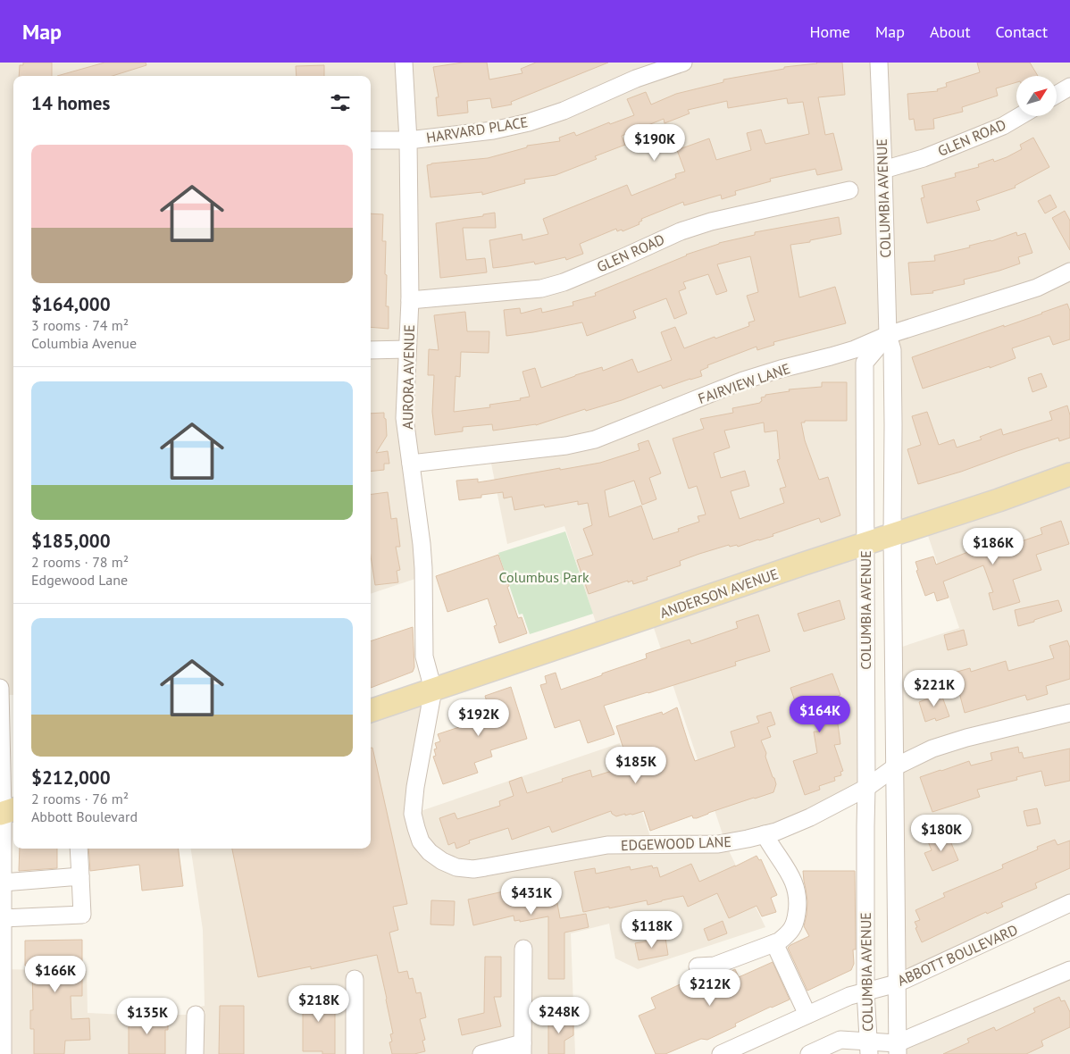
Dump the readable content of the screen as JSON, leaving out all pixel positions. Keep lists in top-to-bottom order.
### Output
{
  "streets": {
    "main road": ["ANDERSON AVENUE"],
    "street": [
      "HARVARD PLACE",
      "GLEN ROAD",
      "COLUMBIA AVENUE",
      "AURORA AVENUE",
      "FAIRVIEW LANE",
      "EDGEWOOD LANE",
      "ABBOTT BOULEVARD"
    ]
  },
  "crossings": [
    ["HARVARD PLACE", "AURORA AVENUE"],
    ["GLEN ROAD", "COLUMBIA AVENUE"],
    ["GLEN ROAD", "AURORA AVENUE"],
    ["COLUMBIA AVENUE", "FAIRVIEW LANE"],
    ["COLUMBIA AVENUE", "ANDERSON AVENUE"],
    ["COLUMBIA AVENUE", "EDGEWOOD LANE"],
    ["COLUMBIA AVENUE", "ABBOTT BOULEVARD"],
    ["AURORA AVENUE", "FAIRVIEW LANE"],
    ["AURORA AVENUE", "ANDERSON AVENUE"],
    ["AURORA AVENUE", "EDGEWOOD LANE"],
    ["ANDERSON AVENUE", "EDGEWOOD LANE"]
  ],
  "parks": ["Columbus Park"],
  "north": "top right",
  "page": {
    "header": "Map",
    "nav": [
      "Home",
      "Map",
      "About",
      "Contact"
    ],
    "heading": "14 homes",
    "price": [
      "$190K",
      "$186K",
      "$221K",
      "$164K",
      "$192K",
      "$185K",
      "$180K",
      "$431K",
      "$118K",
      "$166K",
      "$212K",
      "$218K",
      "$248K",
      "$135K"
    ],
    "list": [
      {
        "name": "$164,000",
        "note": "3 rooms · 74 m² · Columbia Avenue"
      },
      {
        "name": "$185,000",
        "note": "2 rooms · 78 m² · Edgewood Lane"
      },
      {
        "name": "$212,000",
        "note": "2 rooms · 76 m² · Abbott Boulevard"
      }
    ]
  }
}
